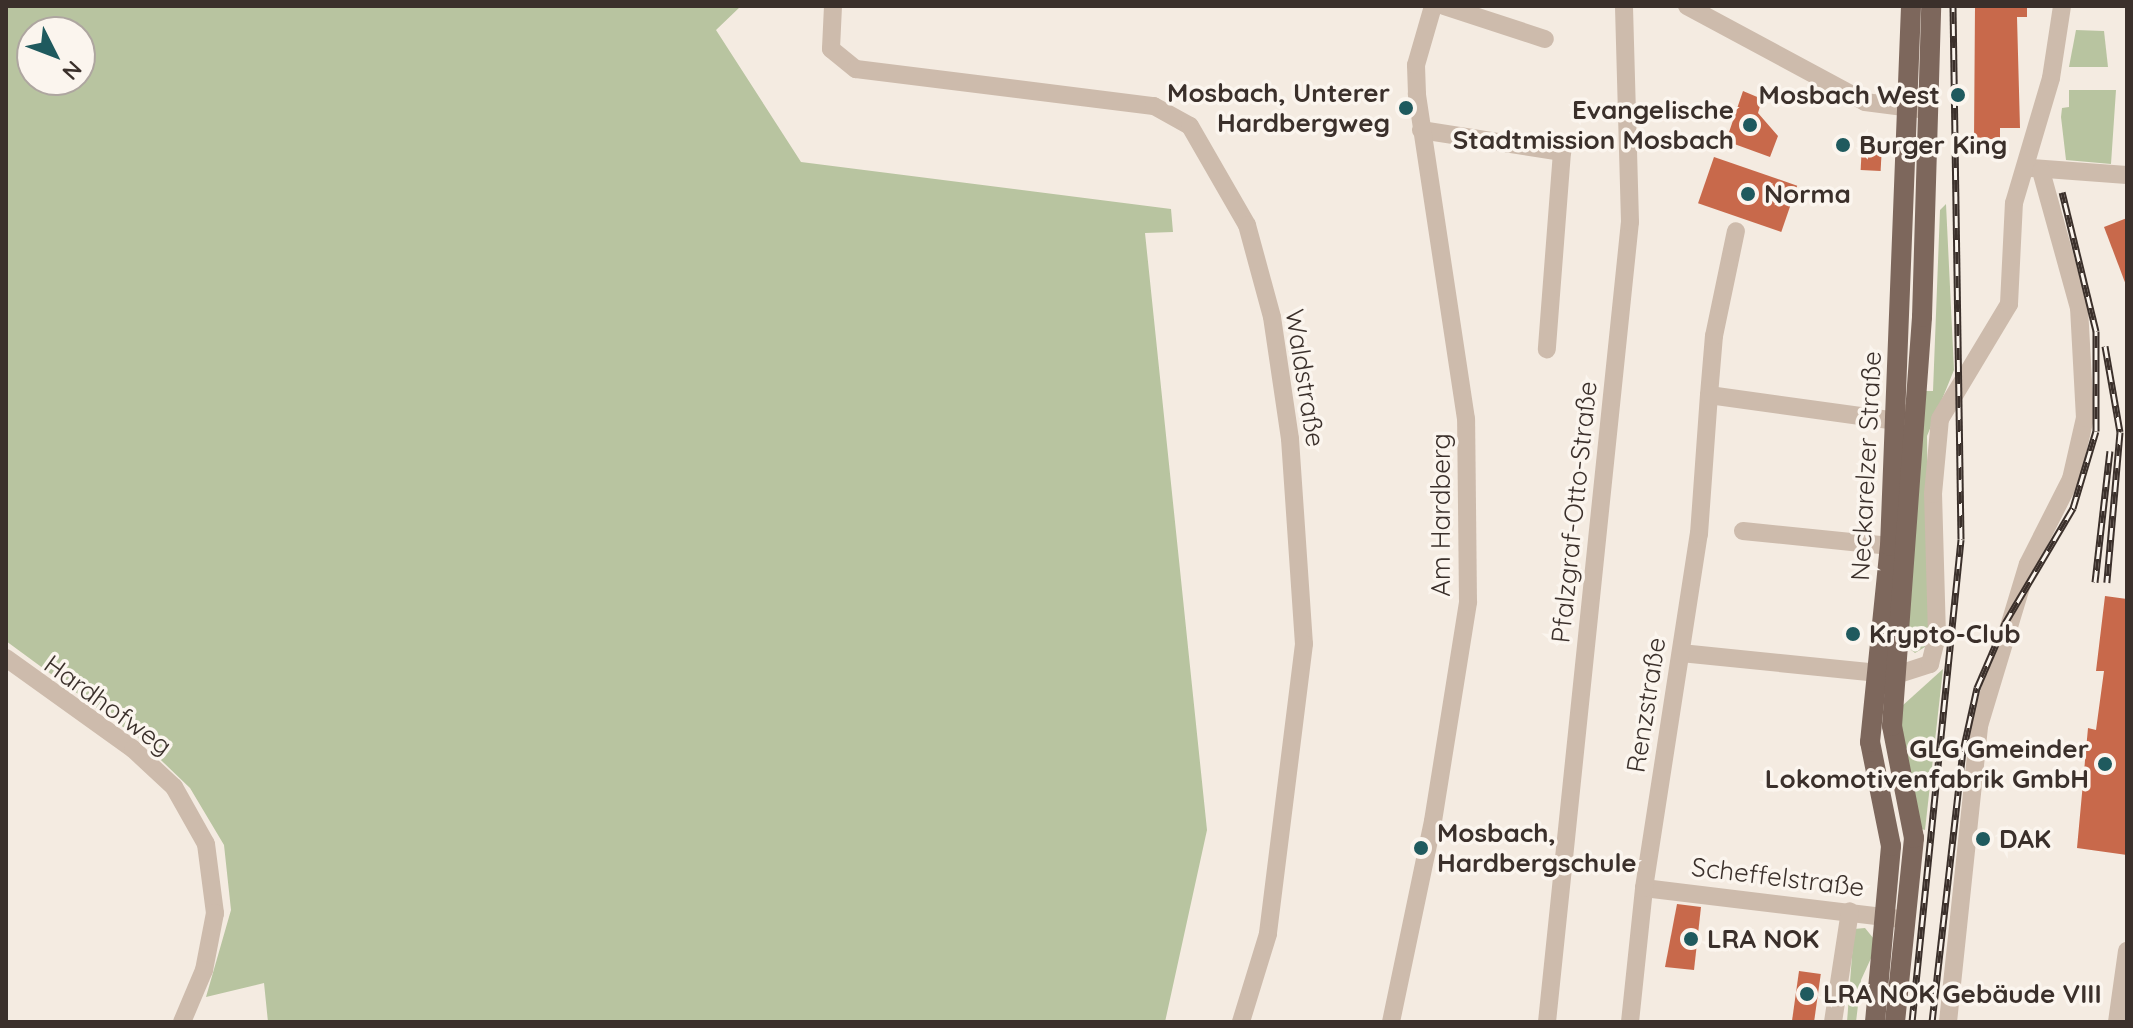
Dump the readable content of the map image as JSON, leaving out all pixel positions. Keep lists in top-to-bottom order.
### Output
{
  "streets": {
    "main road": ["Neckarelzer Straße"],
    "street": [
      "Waldstraße",
      "Pfalzgraf-Otto-Straße",
      "Am Hardberg",
      "Hardhofweg",
      "Renzstraße",
      "Scheffelstraße"
    ]
  },
  "crossings": [
    ["Neckarelzer Straße", "Scheffelstraße"],
    ["Renzstraße", "Scheffelstraße"]
  ],
  "places": [
    "Mosbach West",
    "Mosbach, Unterer Hardbergweg",
    "Evangelische Stadtmission Mosbach",
    "Burger King",
    "Norma",
    "Krypto-Club",
    "GLG Gmeinder Lokomotivenfabrik GmbH",
    "DAK",
    "Mosbach, Hardbergschule",
    "LRA NOK",
    "LRA NOK Gebäude VIII"
  ],
  "north": "bottom right"
}
